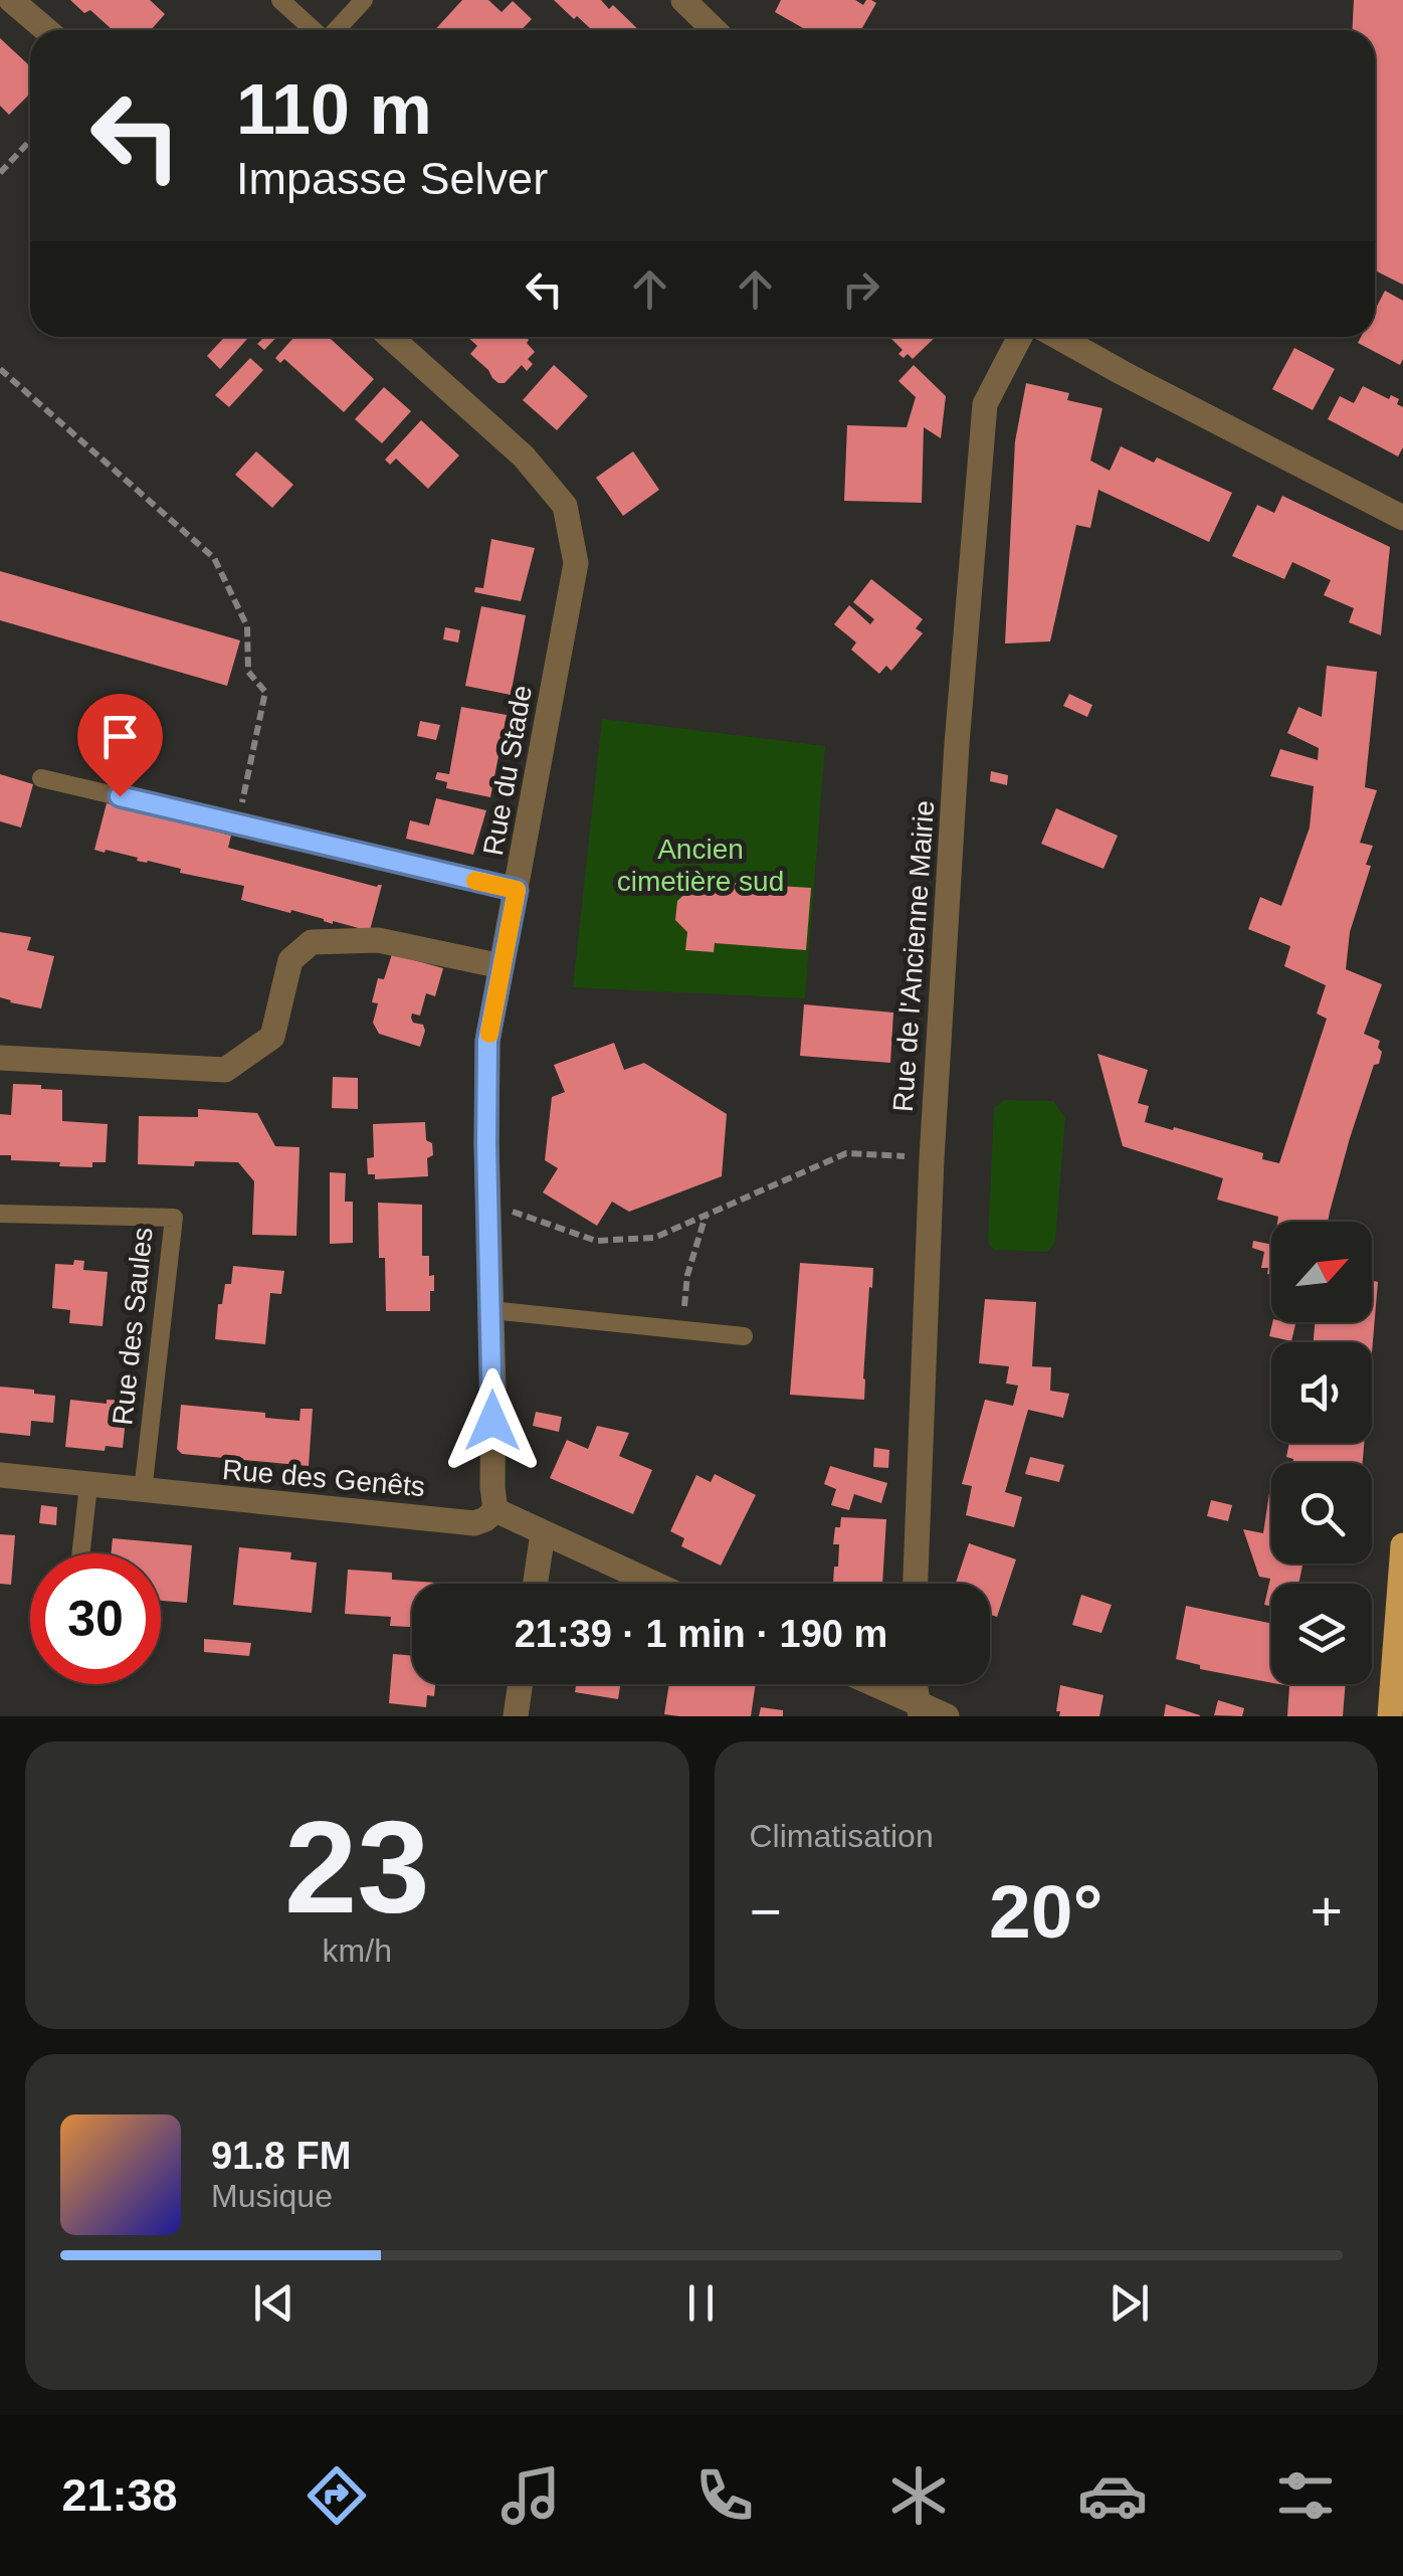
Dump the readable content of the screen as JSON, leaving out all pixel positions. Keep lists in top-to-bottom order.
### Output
{
  "streets": {
    "street": ["Rue du Stade", "Rue de l'Ancienne Mairie", "Rue des Genêts"],
    "lane": ["Rue des Saules"]
  },
  "crossings": [
    ["Rue du Stade", "Rue des Genêts"],
    ["Rue des Saules", "Rue des Genêts"]
  ],
  "parks": ["Ancien cimetière sud"],
  "north": "top right",
  "page": {
    "turn": ["110 m", "Impasse Selver"],
    "limit": "30",
    "trip": "21:39 · 1 min · 190 m",
    "tile": [
      ["23", "km/h"],
      "Climatisation"
    ],
    "heat": ["−", "20°", "+"],
    "song": ["91.8 FM", "Musique"],
    "tabs": "21:38"
  }
}
